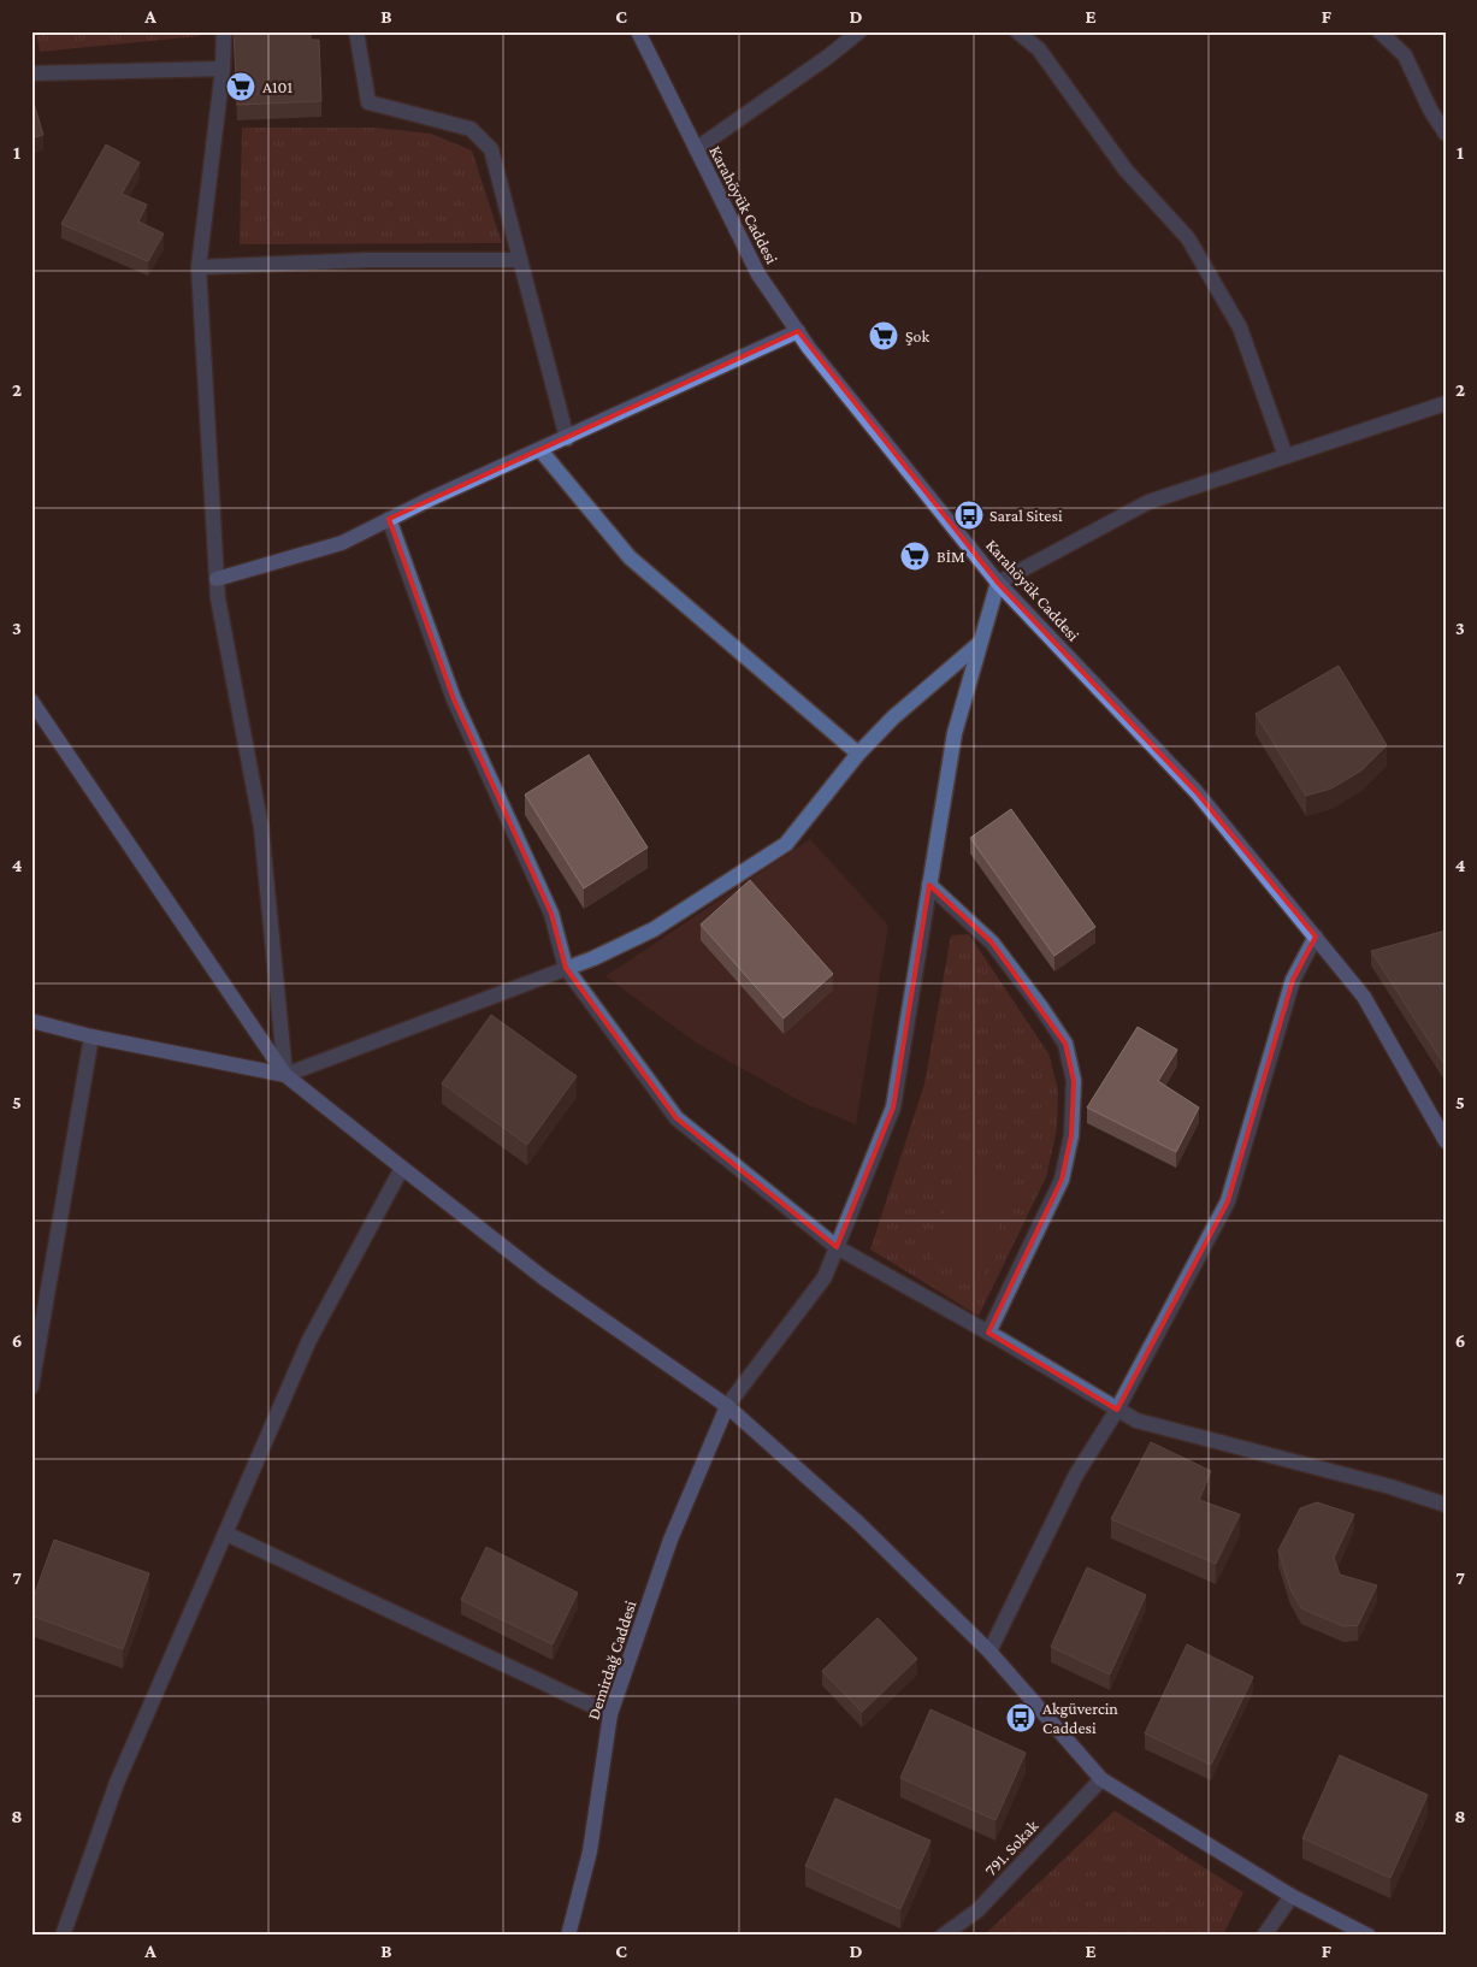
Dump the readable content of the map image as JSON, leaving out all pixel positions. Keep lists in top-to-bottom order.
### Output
{
  "streets": {
    "street": ["Karahöyük Caddesi", "Demirdağ Caddesi", "791. Sokak"]
  },
  "places": {
    "supermarket": ["A101", "Şok", "BİM"],
    "bus stop": ["Saral Sitesi", "Akgüvercin Caddesi"]
  },
  "grid": {
    "columns": [
      "A",
      "B",
      "C",
      "D",
      "E",
      "F"
    ],
    "rows": [
      "1",
      "2",
      "3",
      "4",
      "5",
      "6",
      "7",
      "8"
    ]
  }
}
